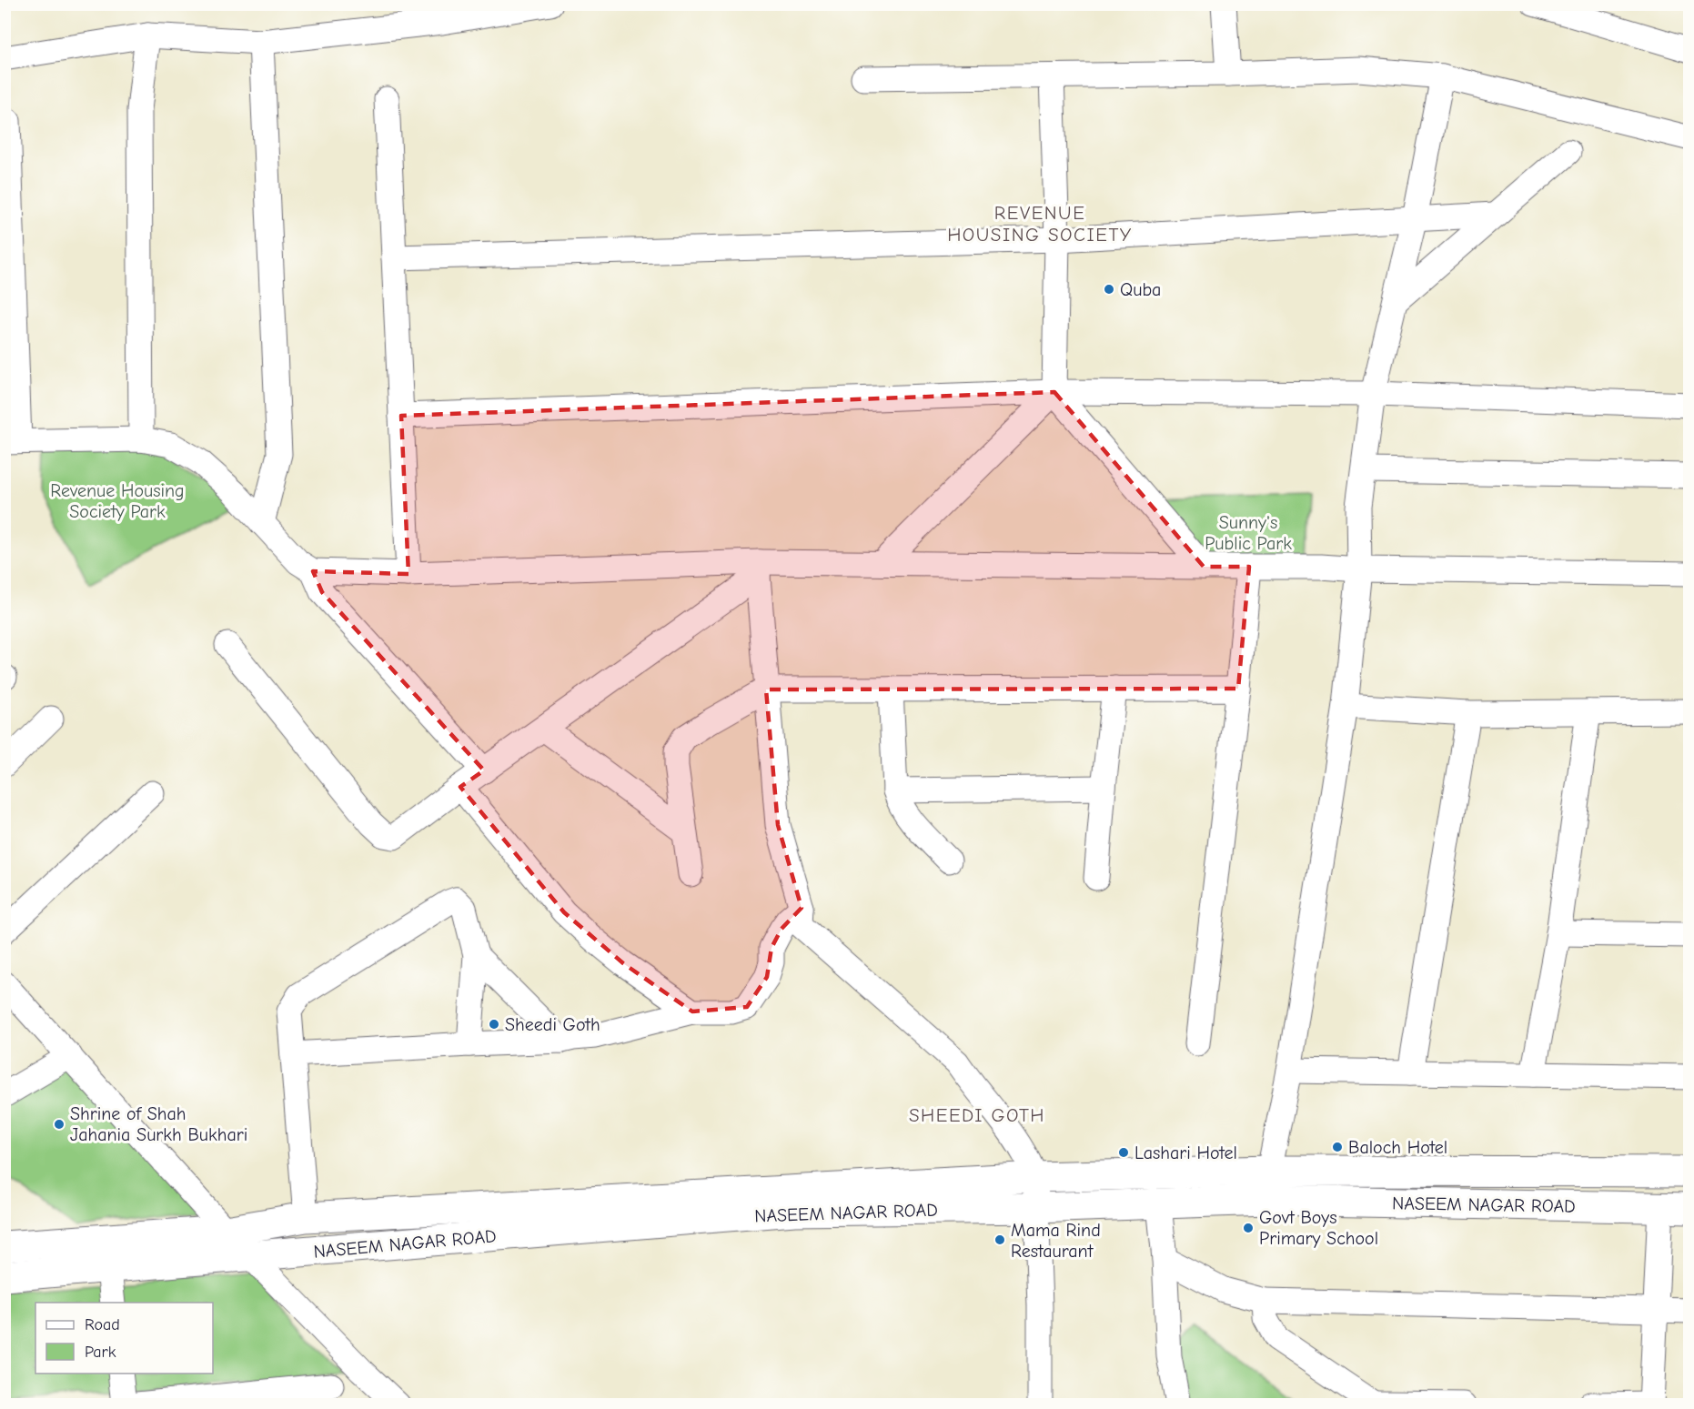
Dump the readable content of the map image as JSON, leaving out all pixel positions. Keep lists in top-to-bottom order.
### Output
{
  "streets": {
    "main road": ["NASEEM NAGAR ROAD"]
  },
  "districts": ["REVENUE HOUSING SOCIETY", "SHEEDI GOTH"],
  "parks": ["Revenue Housing Society Park", "Sunny's Public Park"],
  "places": [
    "Quba",
    "Sheedi Goth",
    "Shrine of Shah Jahania Surkh Bukhari",
    "Baloch Hotel",
    "Lashari Hotel",
    "Govt Boys Primary School",
    "Mama Rind Restaurant"
  ],
  "legend": ["Road", "Park"]
}
